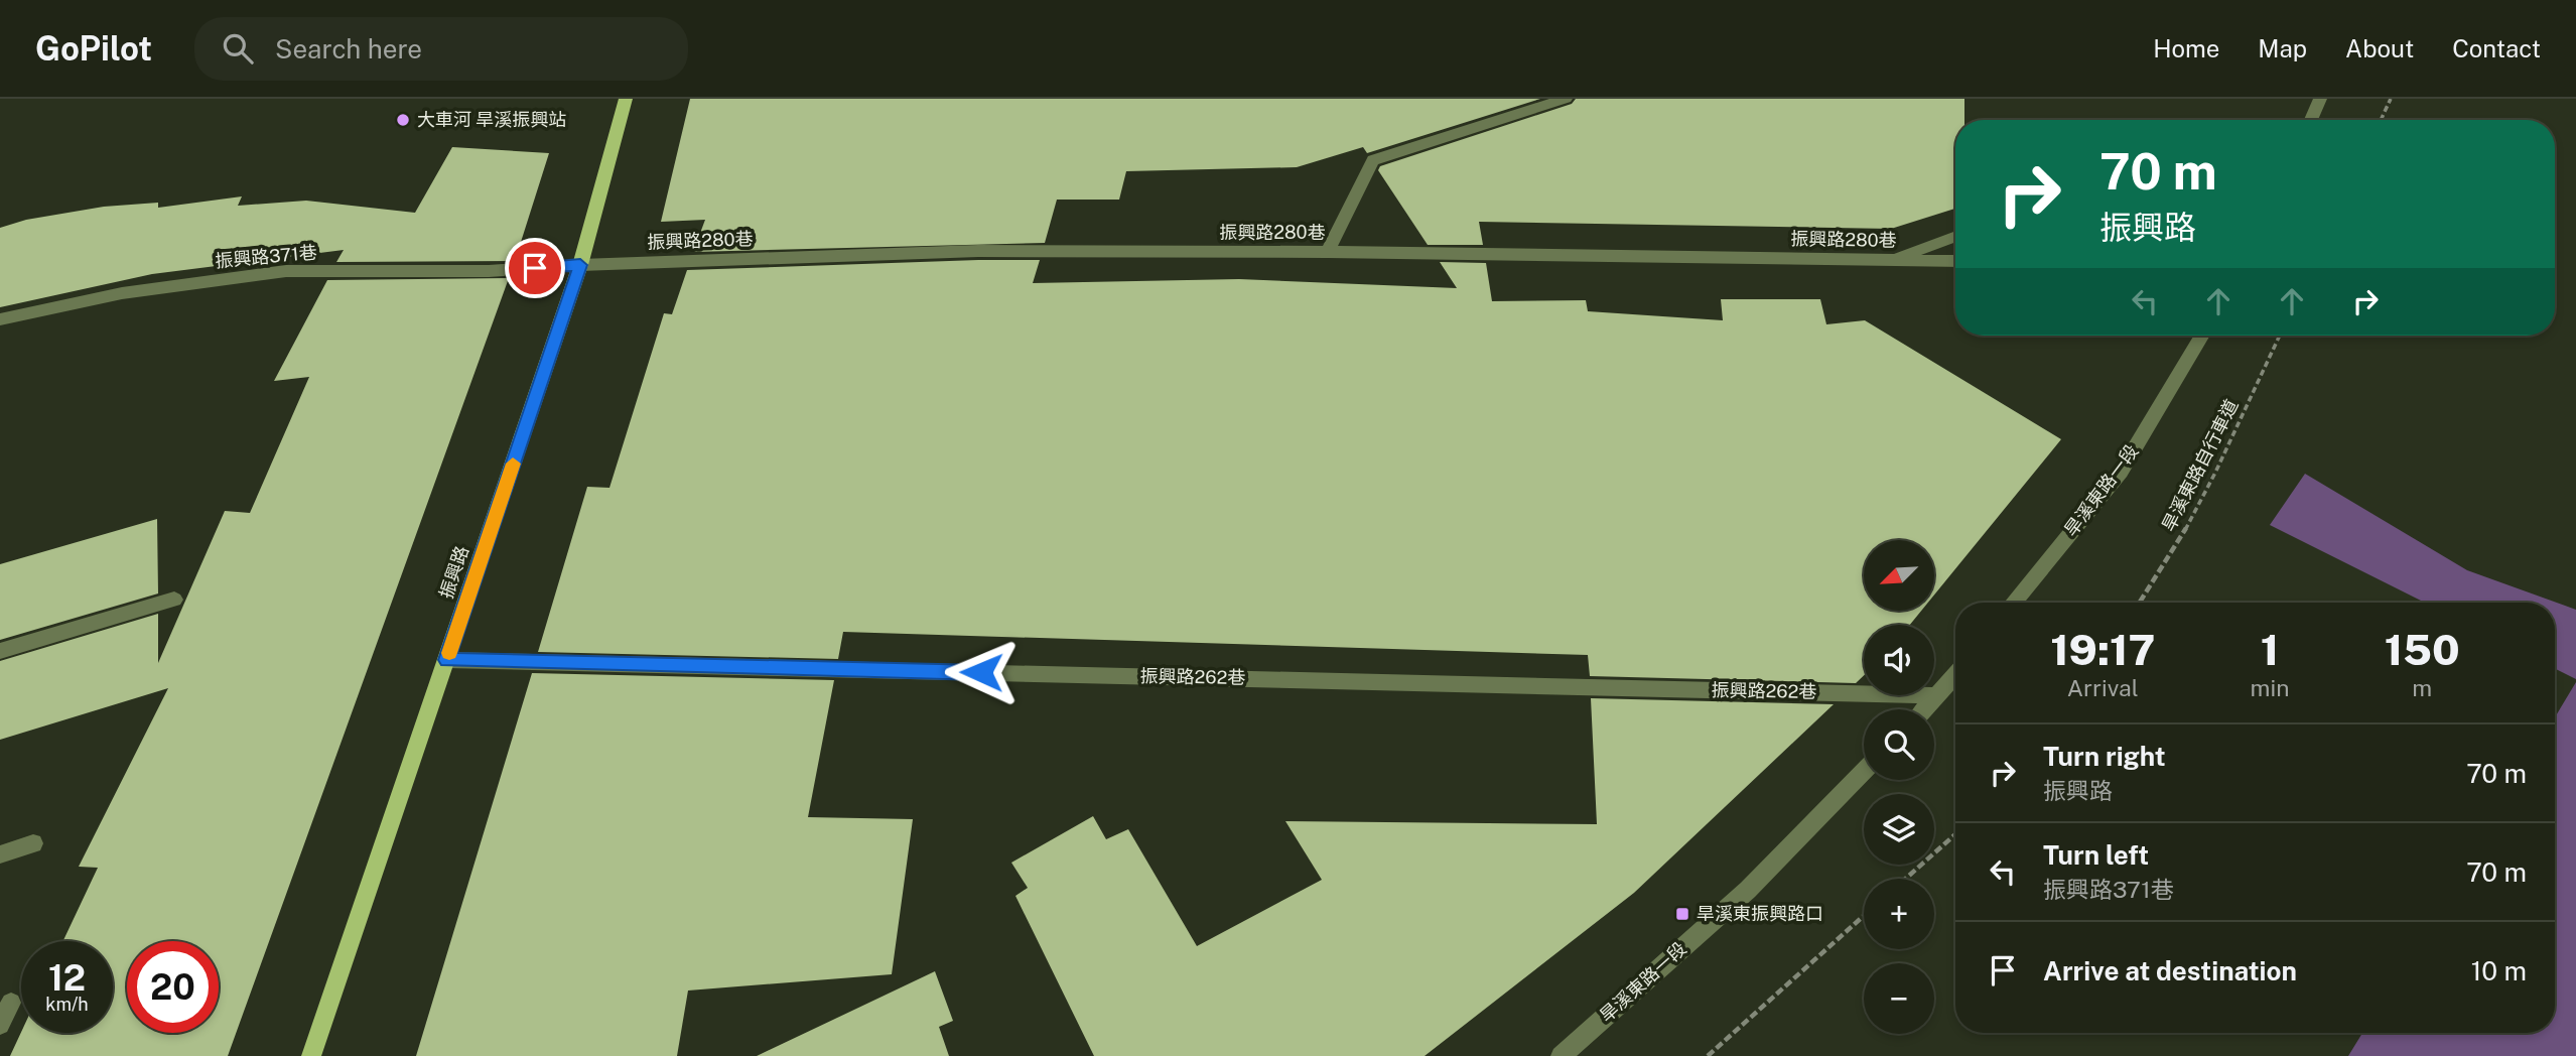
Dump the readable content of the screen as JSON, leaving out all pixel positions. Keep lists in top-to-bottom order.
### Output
{
  "streets": {
    "main road": ["振興路"],
    "street": [
      "振興路280巷",
      "振興路371巷",
      "旱溪東路一段",
      "振興路262巷"
    ],
    "path": ["旱溪東路自行車道"]
  },
  "crossings": [
    ["振興路280巷", "振興路371巷"],
    ["振興路280巷", "振興路"],
    ["振興路371巷", "振興路"],
    ["振興路", "振興路262巷"]
  ],
  "places": {
    "other": ["大車河 旱溪振興站"],
    "transit": ["旱溪東振興路口"]
  },
  "north": "bottom left",
  "page": {
    "header": "GoPilot",
    "search": "Search here",
    "nav": [
      "Home",
      "Map",
      "About",
      "Contact"
    ],
    "turn": ["70 m", "振興路"],
    "map_buttons": ["+", "−"],
    "eta": [
      "19:17",
      "Arrival",
      "1",
      "min",
      "150",
      "m"
    ],
    "list": [
      {
        "name": "Turn right",
        "note": "振興路",
        "value": "70 m"
      },
      {
        "name": "Turn left",
        "note": "振興路371巷",
        "value": "70 m"
      },
      {
        "name": "Arrive at destination",
        "value": "10 m"
      }
    ],
    "speed": "12 km/h",
    "limit": "20"
  }
}
